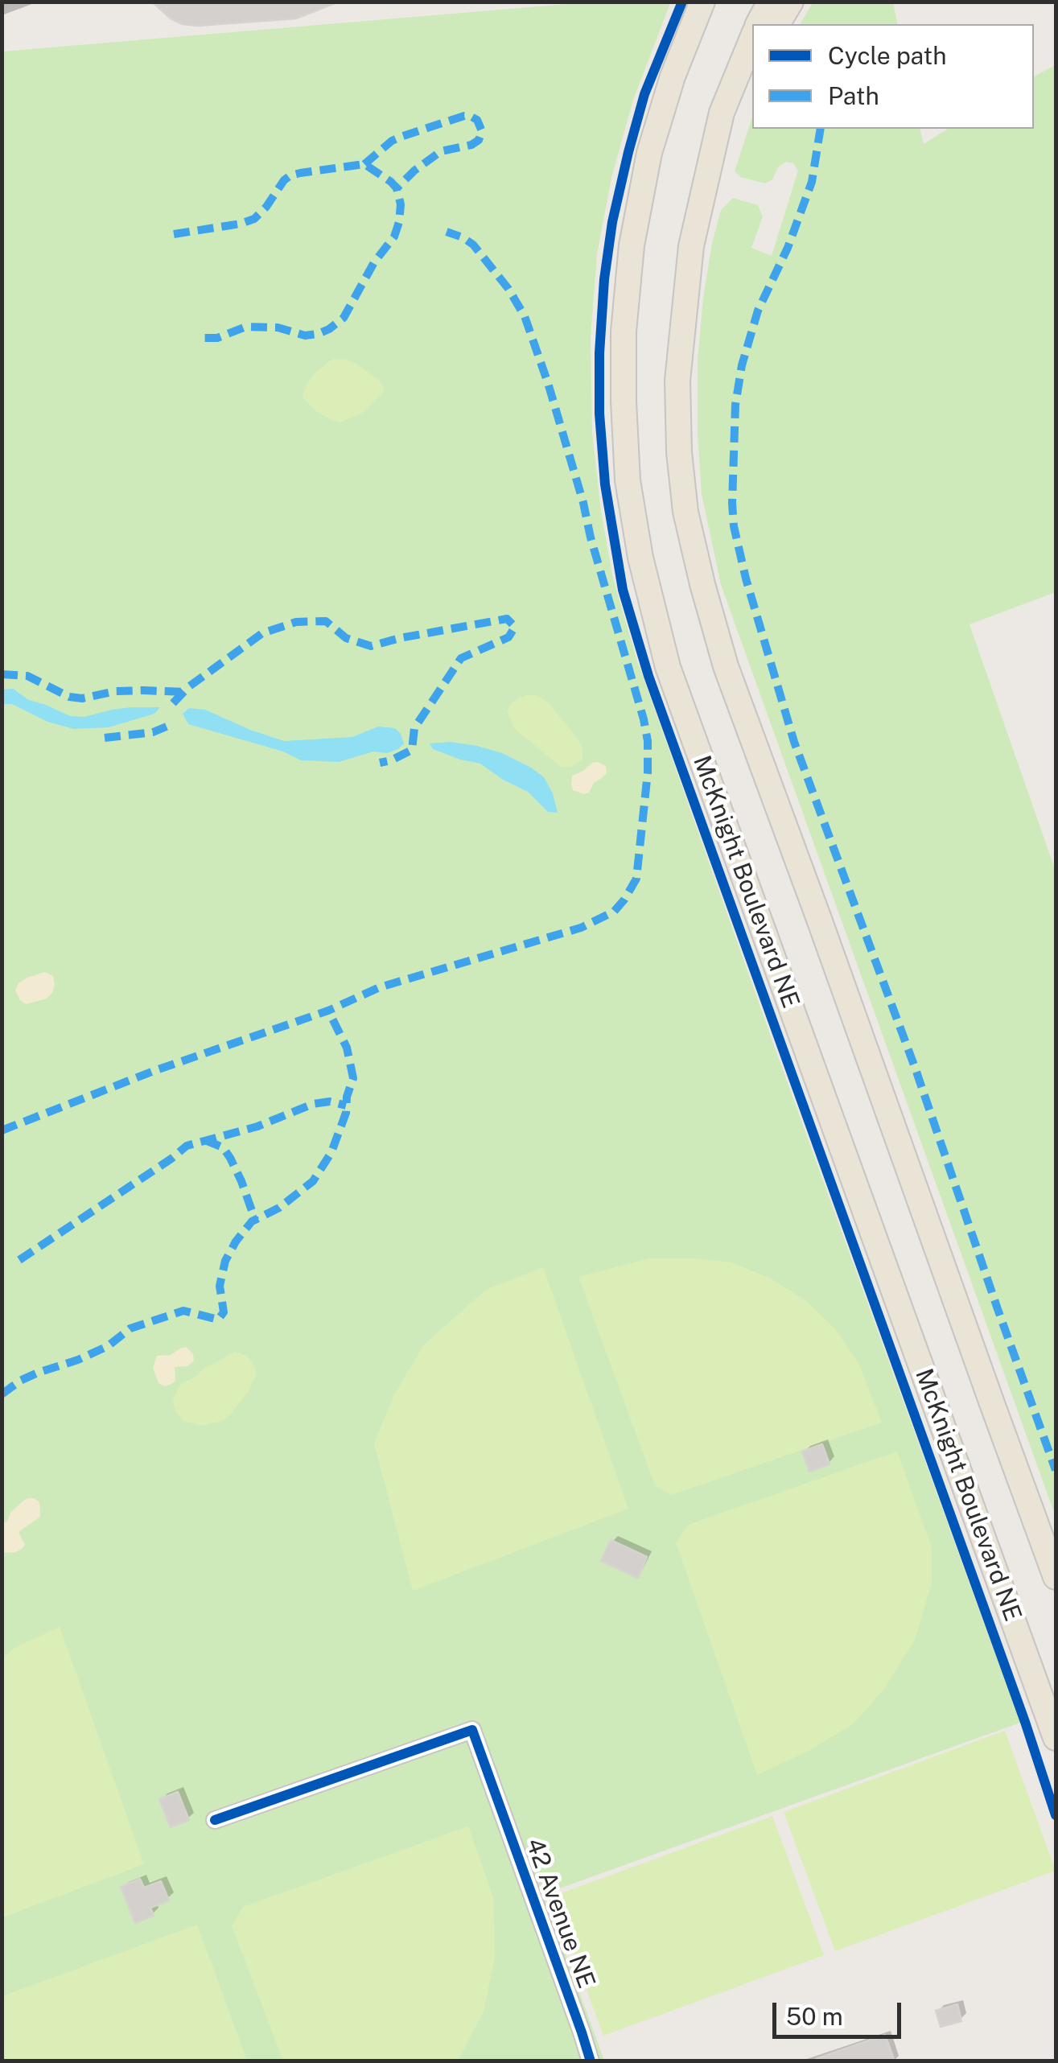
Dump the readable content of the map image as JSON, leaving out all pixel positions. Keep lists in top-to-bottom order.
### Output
{
  "streets": {
    "main road": ["McKnight Boulevard NE"],
    "street": ["42 Avenue NE"]
  },
  "legend": ["Cycle path", "Path"],
  "scale_bar": "50 m"
}
